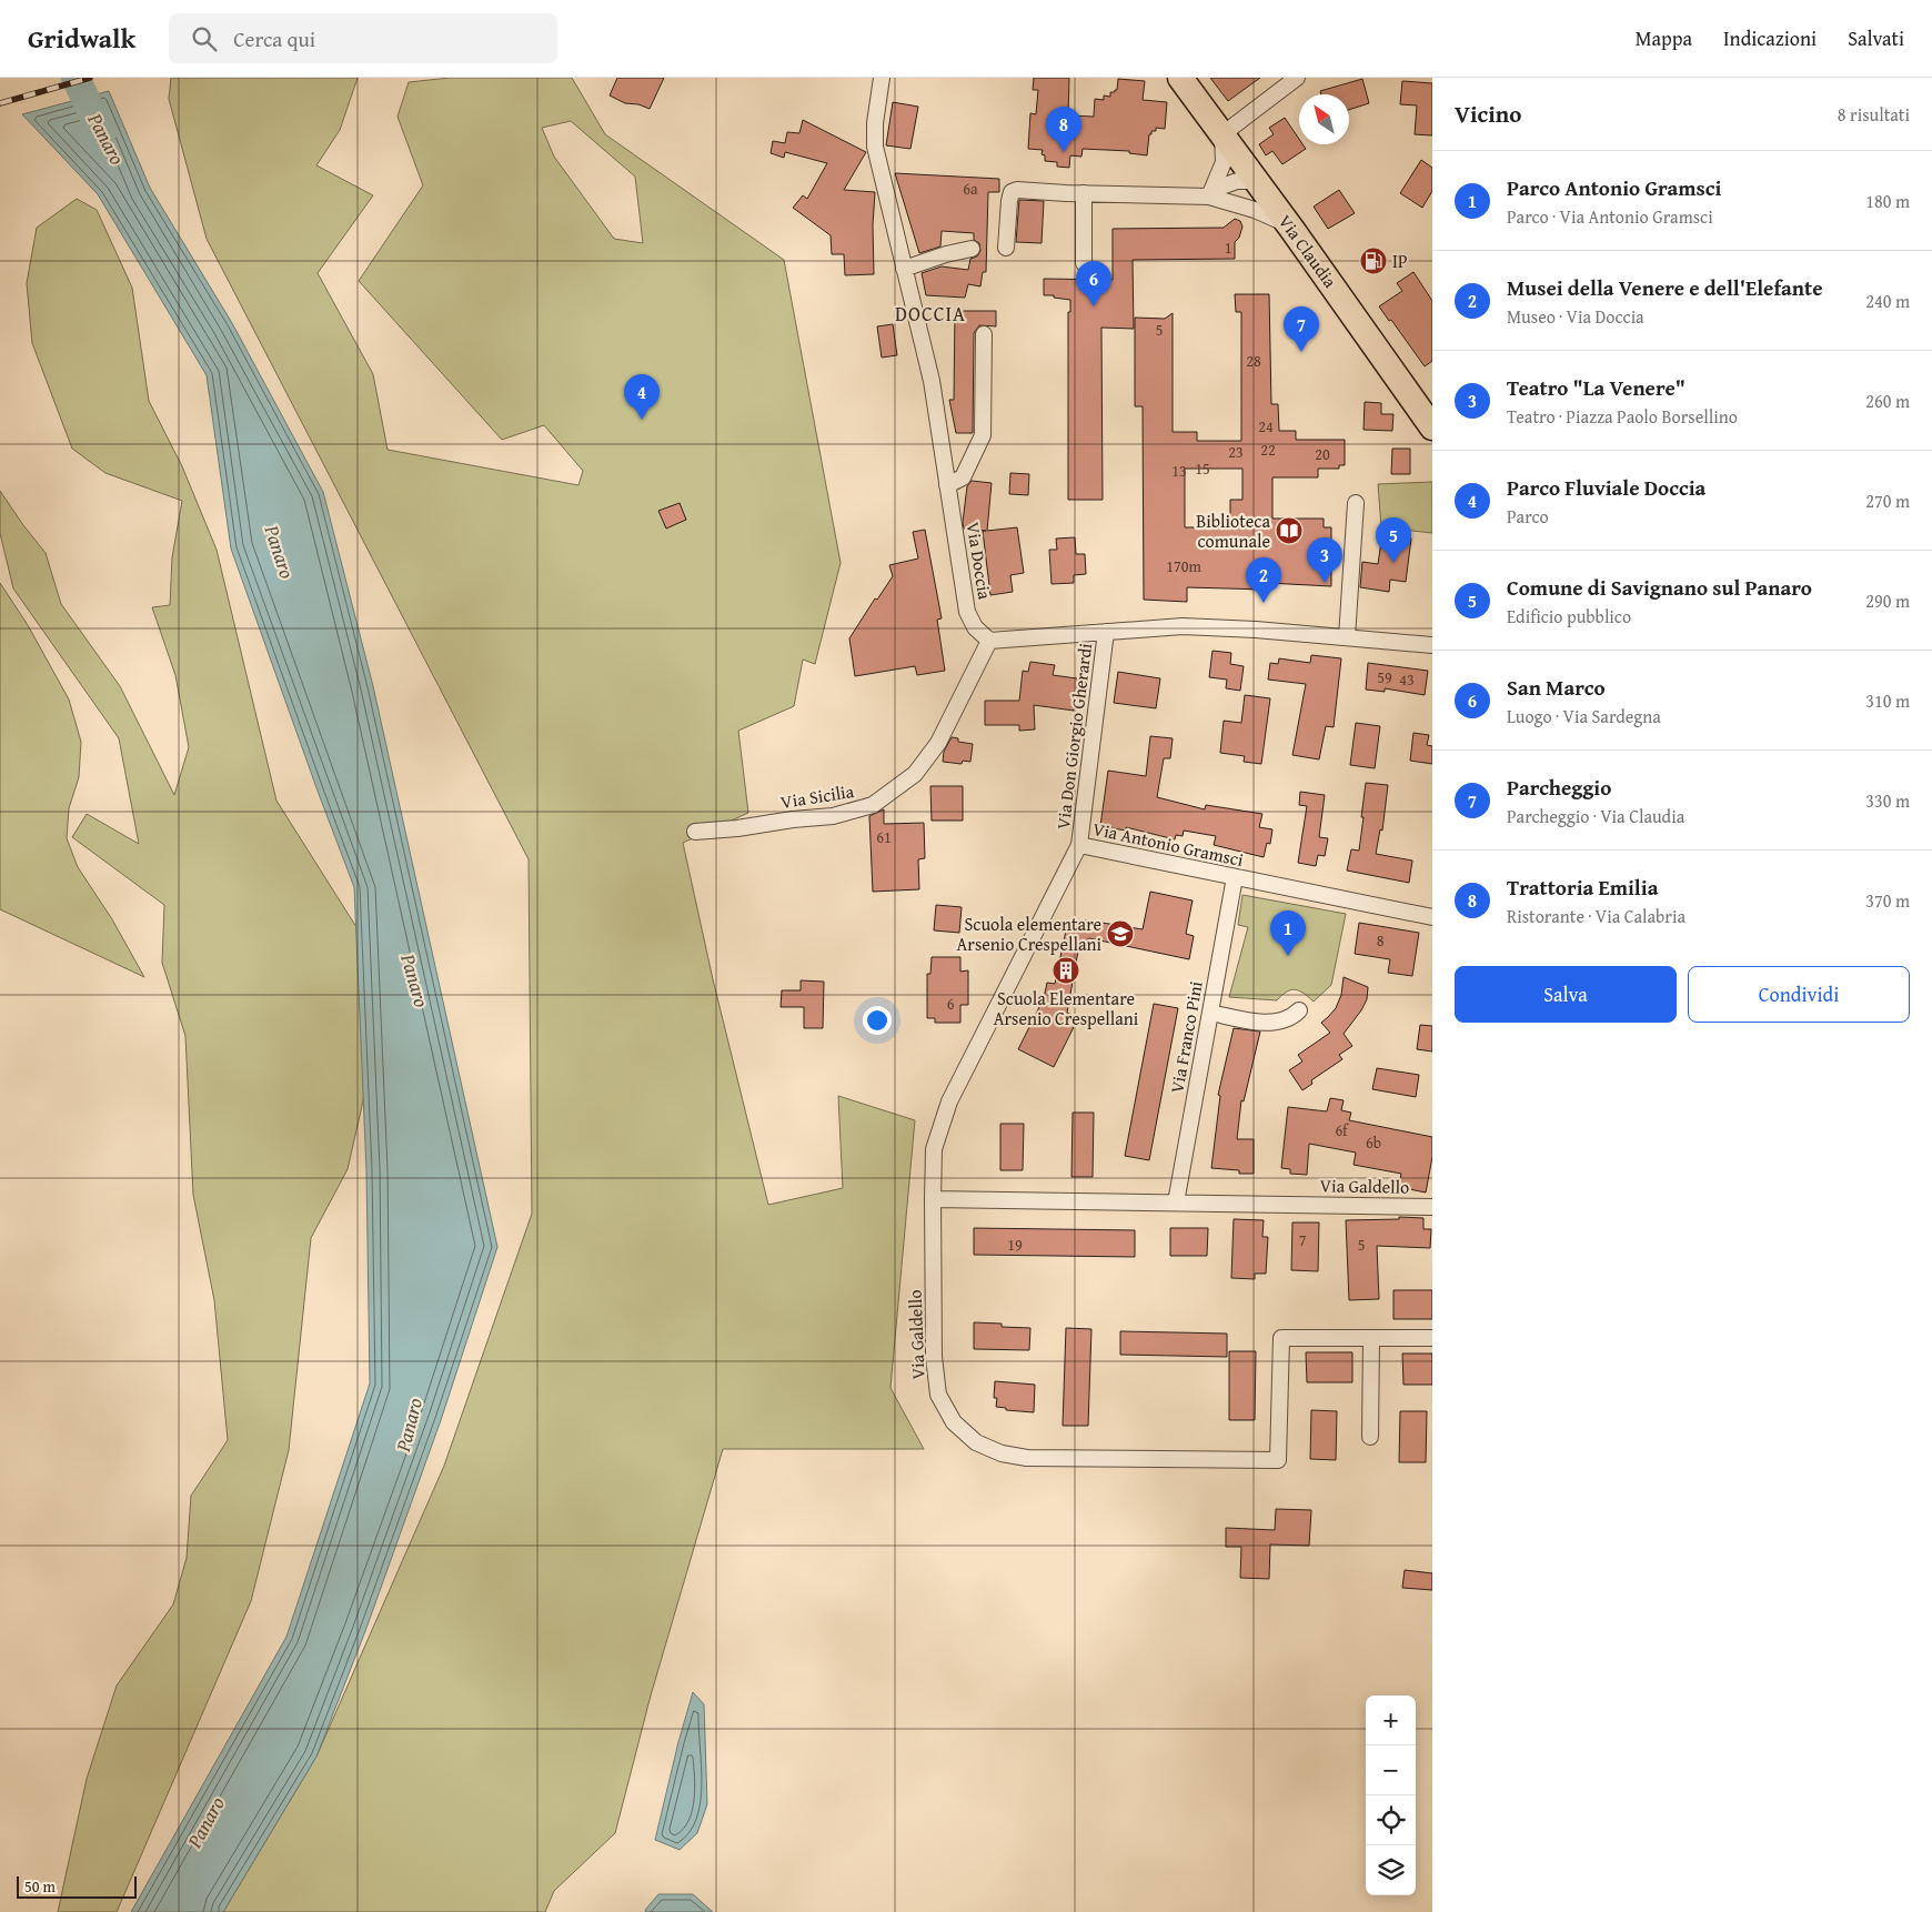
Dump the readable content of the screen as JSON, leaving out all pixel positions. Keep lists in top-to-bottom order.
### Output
{
  "streets": {
    "main road": ["Via Claudia"],
    "street": [
      "Via Doccia",
      "Via Don Giorgio Gherardi",
      "Via Sicilia",
      "Via Antonio Gramsci",
      "Via Franco Pini",
      "Via Galdello"
    ]
  },
  "crossings": [
    ["Via Doccia", "Via Sicilia"],
    ["Via Don Giorgio Gherardi", "Via Antonio Gramsci"],
    ["Via Antonio Gramsci", "Via Franco Pini"],
    ["Via Antonio Gramsci", "Via Galdello"],
    ["Via Franco Pini", "Via Galdello"]
  ],
  "districts": ["DOCCIA"],
  "water": ["Panaro"],
  "places": {
    "fuel station": ["IP"],
    "library": ["Biblioteca comunale"],
    "school or university": ["Scuola elementare Arsenio Crespellani"],
    "building": ["Scuola Elementare Arsenio Crespellani"]
  },
  "house_numbers": [
    "6a",
    "1",
    "5",
    "28",
    "24",
    "22",
    "23",
    "20",
    "15",
    "13",
    "170m",
    "59",
    "43",
    "61",
    "8",
    "6",
    "6f",
    "6b",
    "7",
    "19",
    "5"
  ],
  "scale_bar": "50 m",
  "north": "top left",
  "page": {
    "header": "Gridwalk",
    "search": "Cerca qui",
    "nav": ["Mappa", "Indicazioni", "Salvati"],
    "heading": ["Vicino", "8 risultati"],
    "pins": [
      "8",
      "6",
      "7",
      "4",
      "5",
      "3",
      "2",
      "1"
    ],
    "list": [
      {
        "mark": "1",
        "name": "Parco Antonio Gramsci",
        "note": "Parco · Via Antonio Gramsci",
        "value": "180 m"
      },
      {
        "mark": "2",
        "name": "Musei della Venere e dell'Elefante",
        "note": "Museo · Via Doccia",
        "value": "240 m"
      },
      {
        "mark": "3",
        "name": "Teatro \"La Venere\"",
        "note": "Teatro · Piazza Paolo Borsellino",
        "value": "260 m"
      },
      {
        "mark": "4",
        "name": "Parco Fluviale Doccia",
        "note": "Parco",
        "value": "270 m"
      },
      {
        "mark": "5",
        "name": "Comune di Savignano sul Panaro",
        "note": "Edificio pubblico",
        "value": "290 m"
      },
      {
        "mark": "6",
        "name": "San Marco",
        "note": "Luogo · Via Sardegna",
        "value": "310 m"
      },
      {
        "mark": "7",
        "name": "Parcheggio",
        "note": "Parcheggio · Via Claudia",
        "value": "330 m"
      },
      {
        "mark": "8",
        "name": "Trattoria Emilia",
        "note": "Ristorante · Via Calabria",
        "value": "370 m"
      }
    ],
    "buttons": ["Salva", "Condividi"],
    "map_buttons": ["+", "−"],
    "scale": "50 m"
  }
}
